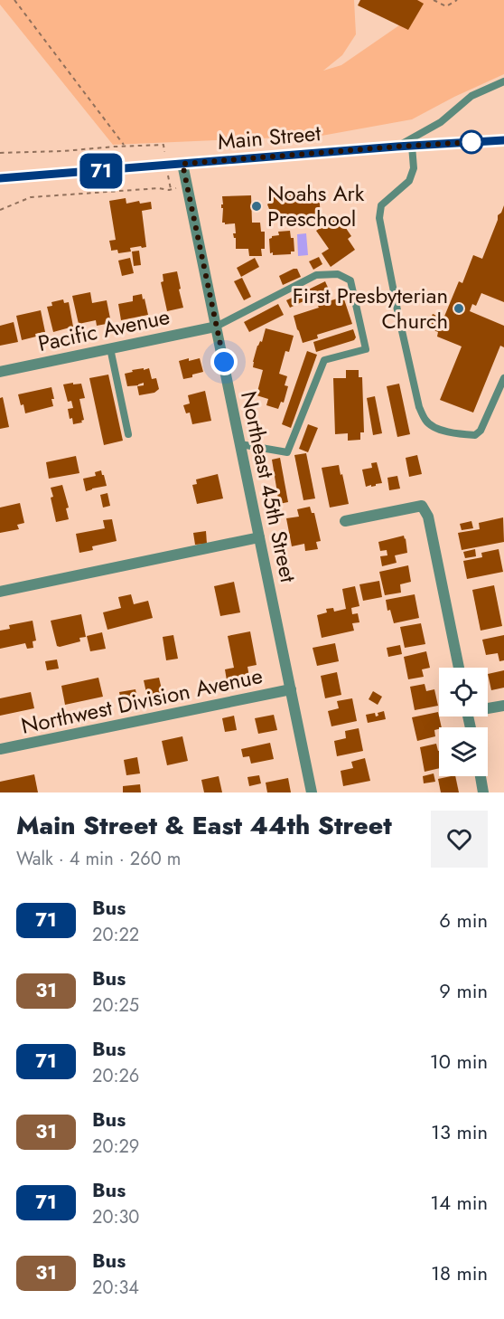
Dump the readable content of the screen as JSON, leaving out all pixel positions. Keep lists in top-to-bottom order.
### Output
{
  "streets": {
    "main road": ["Main Street"],
    "street": ["Pacific Avenue", "Northeast 45th Street", "Northwest Division Avenue"]
  },
  "crossings": [
    ["Main Street", "Northeast 45th Street"],
    ["Pacific Avenue", "Northeast 45th Street"],
    ["Northeast 45th Street", "Northwest Division Avenue"]
  ],
  "places": ["Noahs Ark Preschool", "First Presbyterian Church"],
  "lines": ["bus line 71"],
  "page": {
    "on_map": "71",
    "heading": ["Main Street & East 44th Street", "Walk · 4 min · 260 m"],
    "list": [
      {
        "mark": "71",
        "name": "Bus",
        "note": "20:22",
        "value": "6 min"
      },
      {
        "mark": "31",
        "name": "Bus",
        "note": "20:25",
        "value": "9 min"
      },
      {
        "mark": "71",
        "name": "Bus",
        "note": "20:26",
        "value": "10 min"
      },
      {
        "mark": "31",
        "name": "Bus",
        "note": "20:29",
        "value": "13 min"
      },
      {
        "mark": "71",
        "name": "Bus",
        "note": "20:30",
        "value": "14 min"
      },
      {
        "mark": "31",
        "name": "Bus",
        "note": "20:34",
        "value": "18 min"
      }
    ]
  }
}
